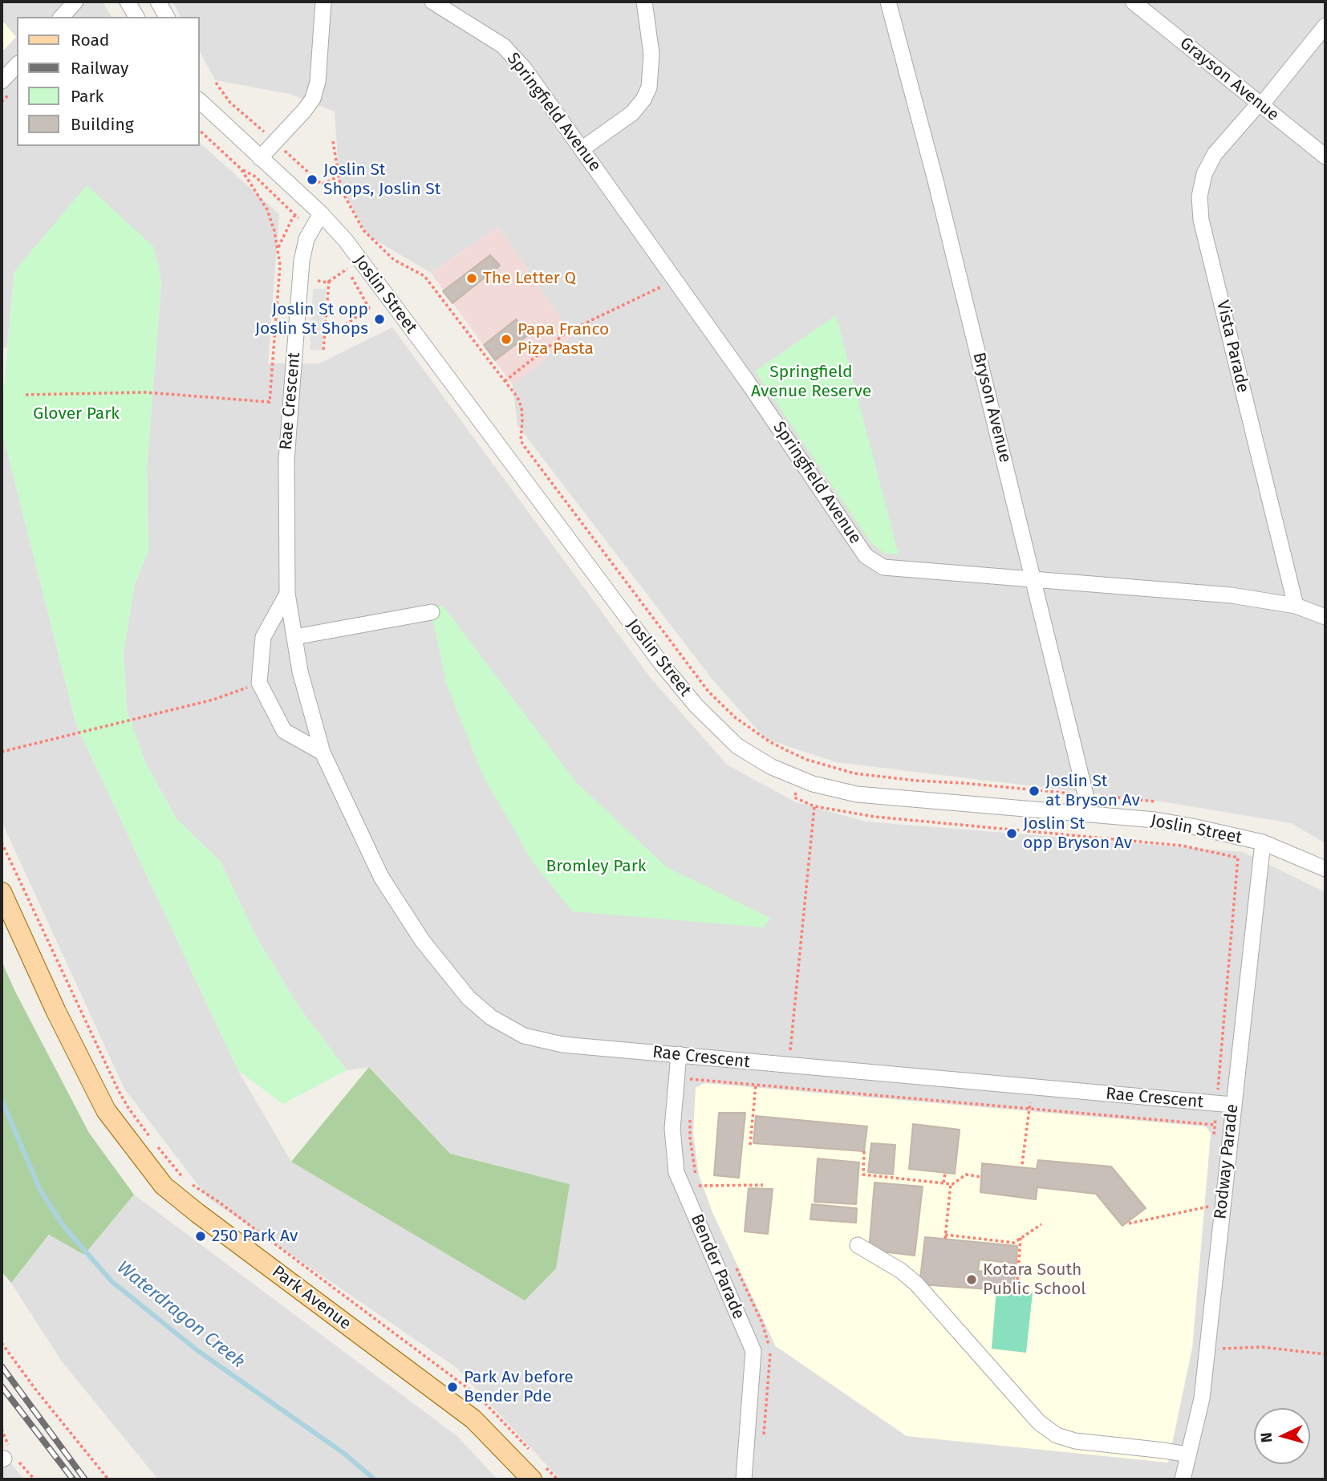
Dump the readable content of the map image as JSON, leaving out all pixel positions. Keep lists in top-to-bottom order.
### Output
{
  "streets": {
    "main road": ["Park Avenue"],
    "street": [
      "Grayson Avenue",
      "Springfield Avenue",
      "Joslin Street",
      "Vista Parade",
      "Rae Crescent",
      "Bryson Avenue",
      "Rodway Parade",
      "Bender Parade"
    ]
  },
  "crossings": [
    ["Grayson Avenue", "Vista Parade"],
    ["Springfield Avenue", "Vista Parade"],
    ["Springfield Avenue", "Bryson Avenue"],
    ["Joslin Street", "Rae Crescent"],
    ["Joslin Street", "Bryson Avenue"],
    ["Joslin Street", "Rodway Parade"],
    ["Rae Crescent", "Rodway Parade"],
    ["Rae Crescent", "Bender Parade"]
  ],
  "water": ["Waterdragon Creek"],
  "parks": ["Springfield Avenue Reserve", "Glover Park", "Bromley Park"],
  "places": [
    "Joslin St Shops, Joslin St",
    "The Letter Q",
    "Joslin St opp Joslin St Shops",
    "Papa Franco Piza Pasta",
    "Joslin St at Bryson Av",
    "Joslin St opp Bryson Av",
    "250 Park Av",
    "Kotara South Public School",
    "Park Av before Bender Pde"
  ],
  "legend": [
    "Road",
    "Railway",
    "Park",
    "Building"
  ],
  "north": "left"
}
